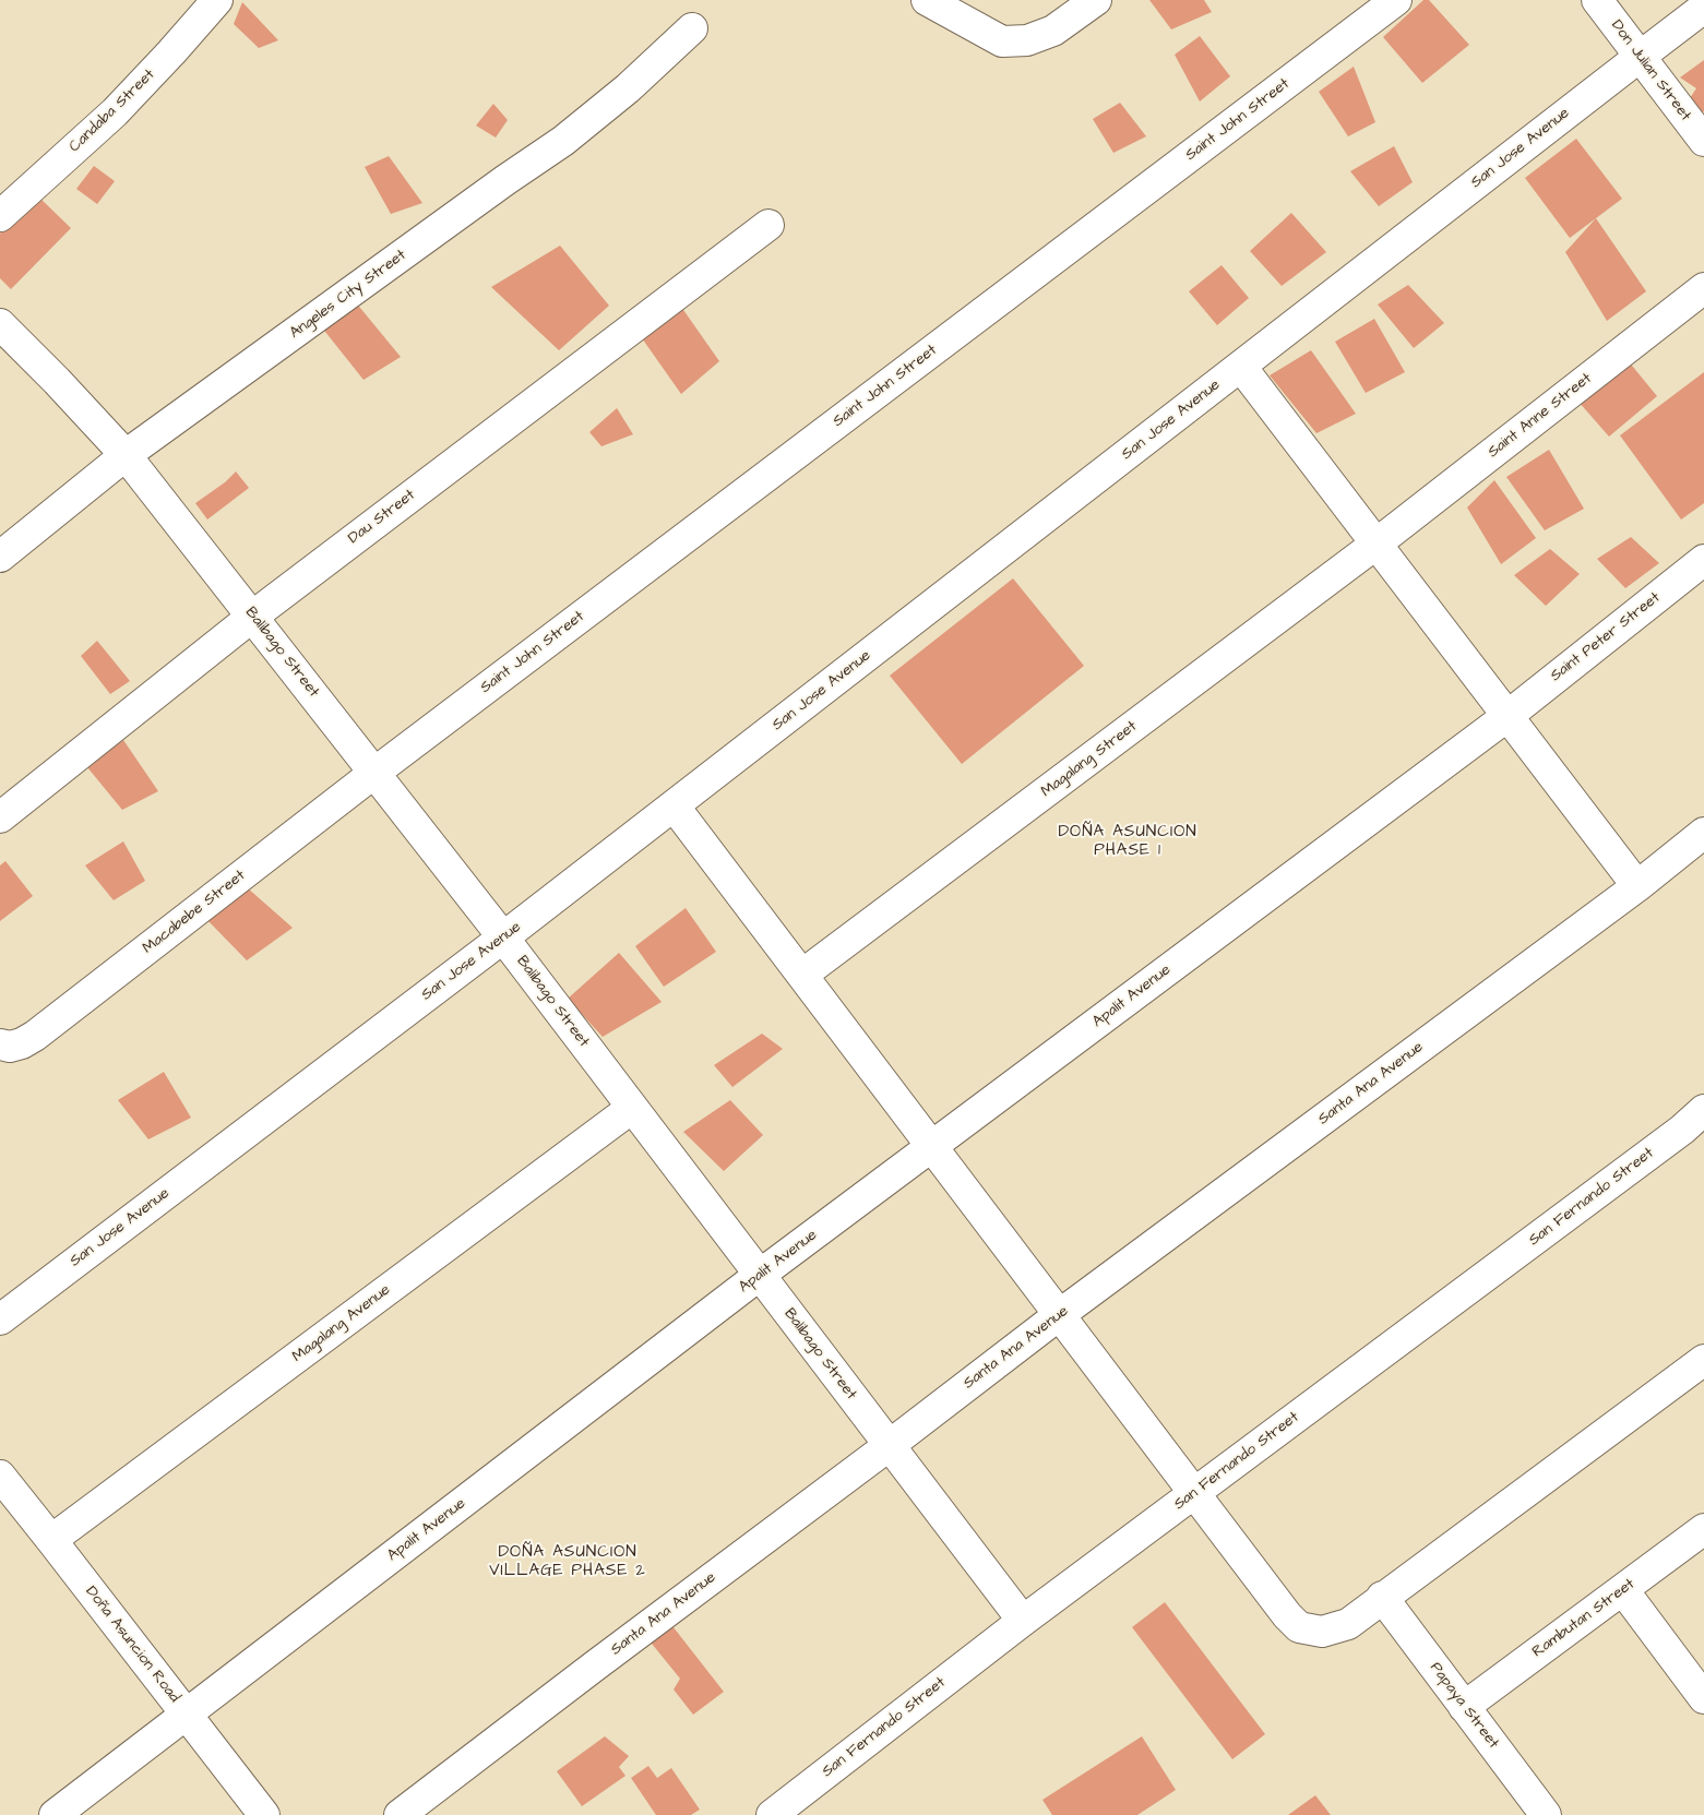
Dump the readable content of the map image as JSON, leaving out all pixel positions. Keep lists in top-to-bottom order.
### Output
{
  "streets": {
    "street": [
      "Don Julian Street",
      "Candaba Street",
      "Saint John Street",
      "San Jose Avenue",
      "Angeles City Street",
      "Saint Anne Street",
      "Dau Street",
      "Saint Peter Street",
      "Balibago Street",
      "Magalang Street",
      "Macabebe Street",
      "Apalit Avenue",
      "Santa Ana Avenue",
      "San Fernando Street",
      "Magalang Avenue",
      "Rambutan Street",
      "Doña Asuncion Road",
      "Papaya Street"
    ]
  },
  "crossings": [
    ["Don Julian Street", "San Jose Avenue"],
    ["Saint John Street", "Balibago Street"],
    ["Saint John Street", "Macabebe Street"],
    ["San Jose Avenue", "Balibago Street"],
    ["Angeles City Street", "Balibago Street"],
    ["Saint Anne Street", "Magalang Street"],
    ["Dau Street", "Balibago Street"],
    ["Saint Peter Street", "Apalit Avenue"],
    ["Balibago Street", "Macabebe Street"],
    ["Balibago Street", "Apalit Avenue"],
    ["Balibago Street", "Santa Ana Avenue"],
    ["Balibago Street", "San Fernando Street"],
    ["Balibago Street", "Magalang Avenue"],
    ["Apalit Avenue", "Doña Asuncion Road"],
    ["Magalang Avenue", "Doña Asuncion Road"],
    ["Rambutan Street", "Papaya Street"]
  ],
  "districts": ["DOÑA ASUNCION PHASE 1", "DOÑA ASUNCION VILLAGE PHASE 2"]
}
